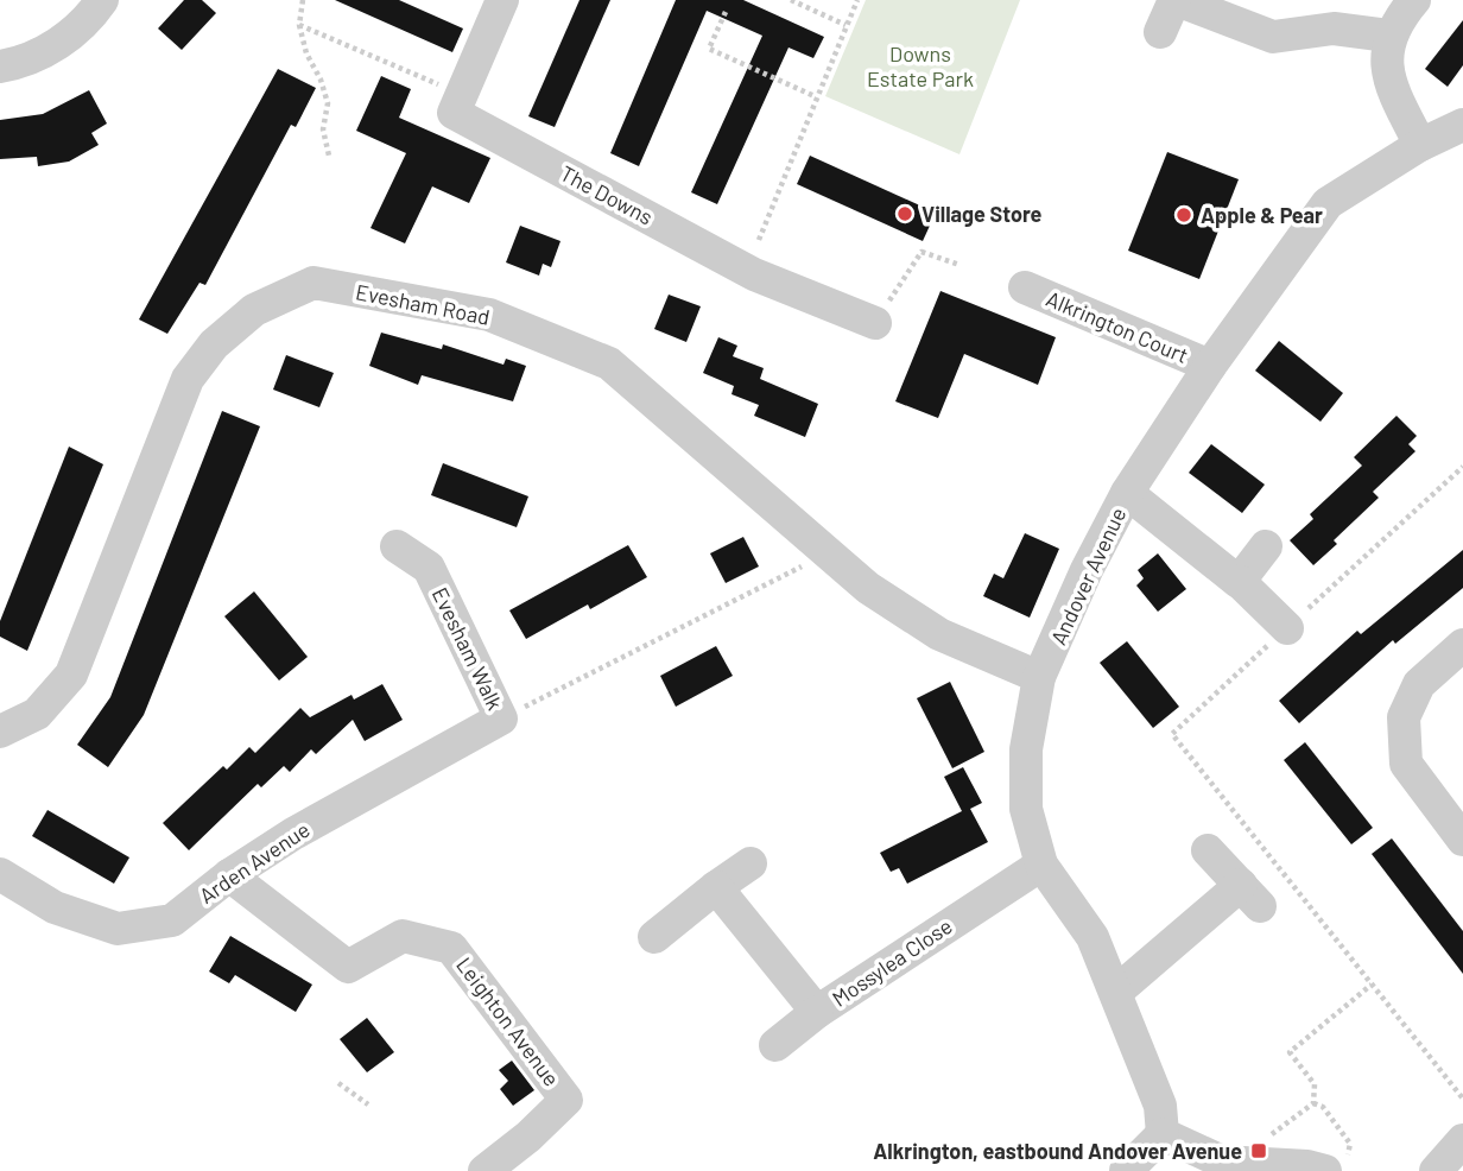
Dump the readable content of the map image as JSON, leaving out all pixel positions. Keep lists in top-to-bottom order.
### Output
{
  "streets": {
    "street": [
      "The Downs",
      "Evesham Road",
      "Alkrington Court",
      "Andover Avenue",
      "Evesham Walk",
      "Arden Avenue",
      "Mossylea Close",
      "Leighton Avenue"
    ]
  },
  "crossings": [
    ["Evesham Road", "Andover Avenue"],
    ["Alkrington Court", "Andover Avenue"],
    ["Andover Avenue", "Mossylea Close"],
    ["Evesham Walk", "Arden Avenue"],
    ["Arden Avenue", "Leighton Avenue"]
  ],
  "parks": ["Downs Estate Park"],
  "places": {
    "other": ["Village Store", "Apple & Pear"],
    "transit": ["Alkrington, eastbound Andover Avenue"]
  }
}
